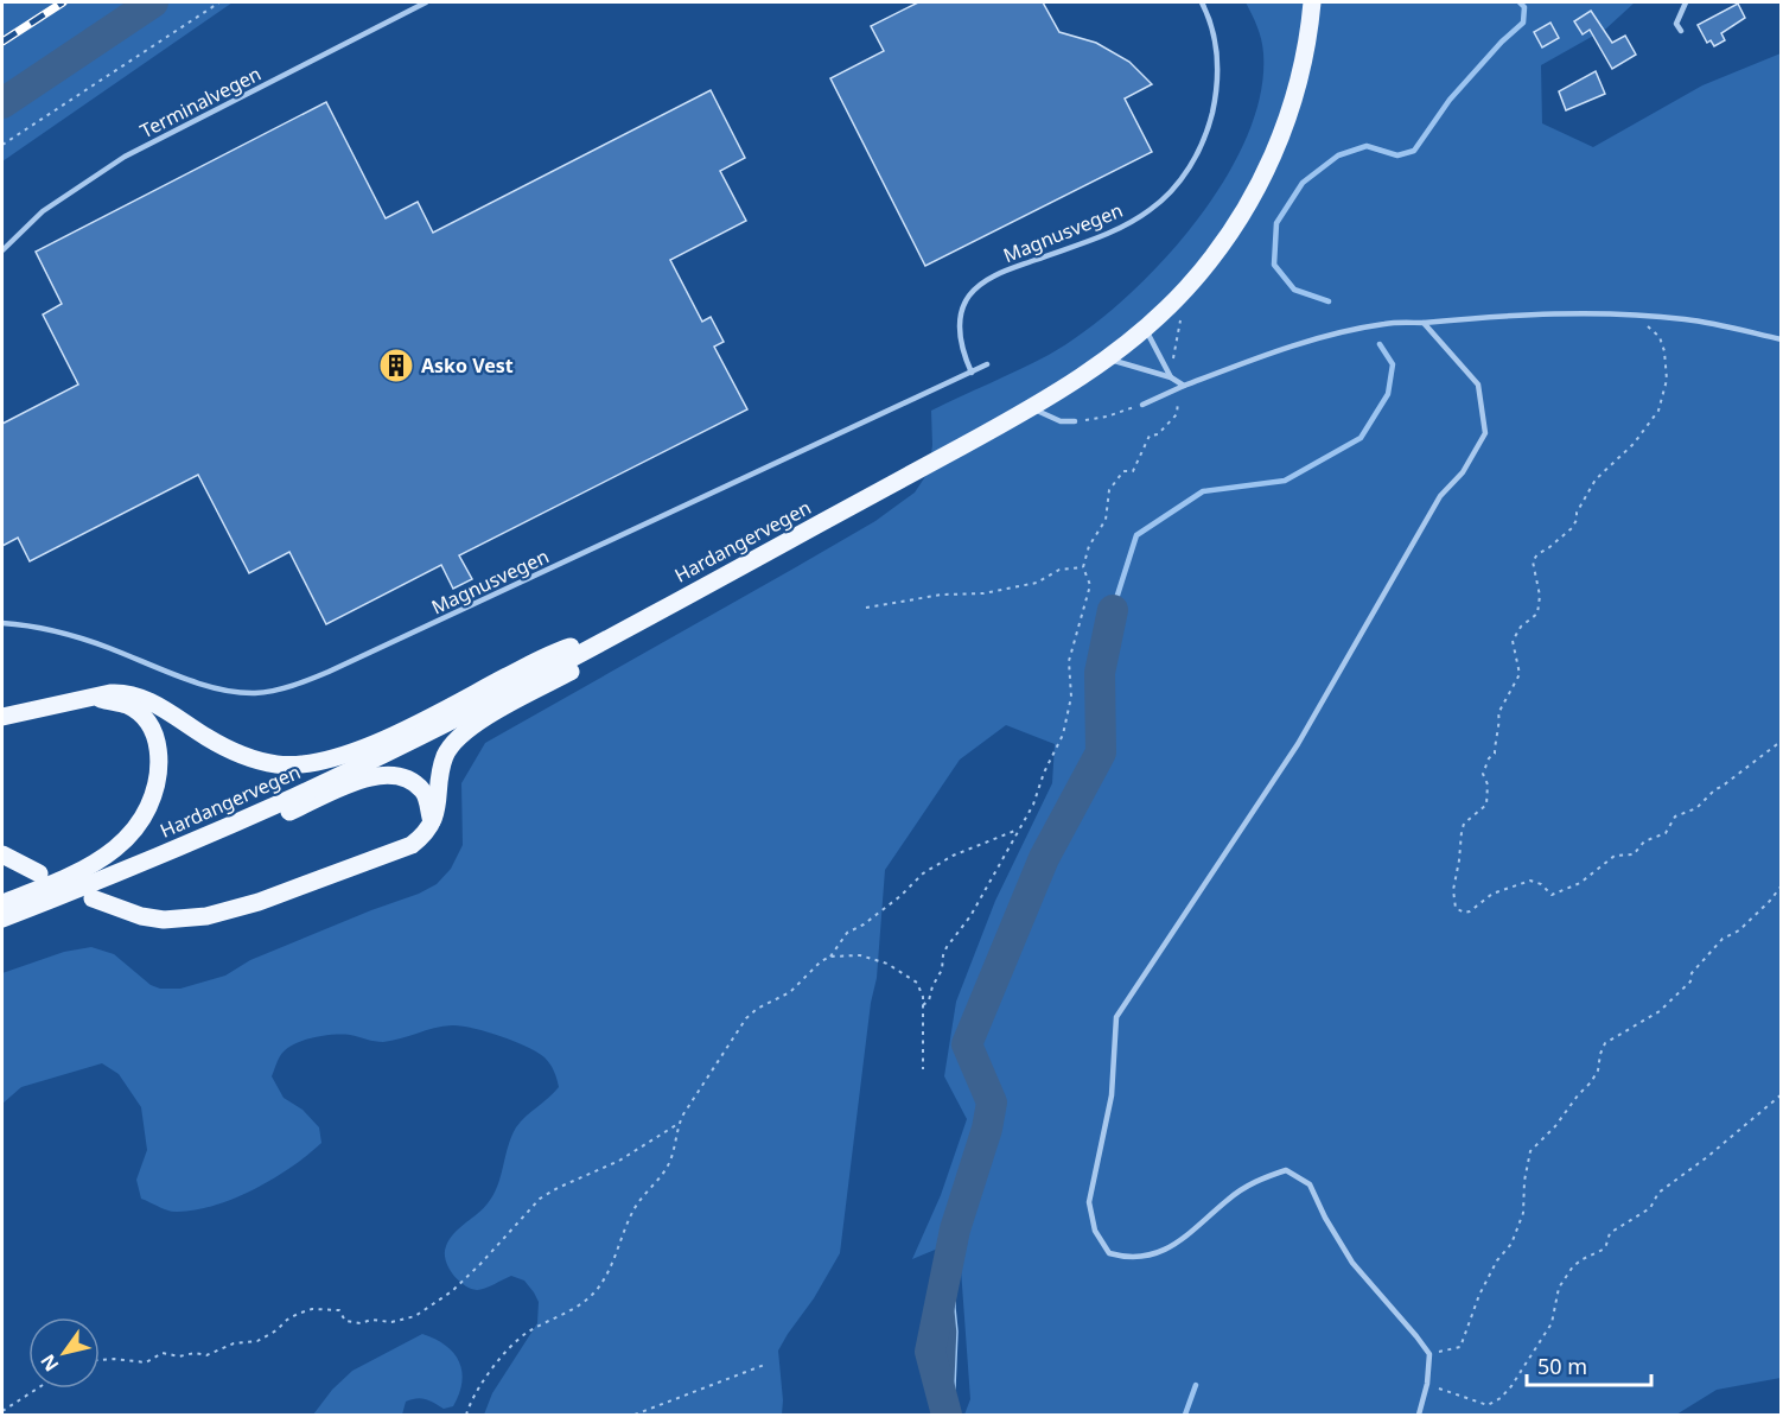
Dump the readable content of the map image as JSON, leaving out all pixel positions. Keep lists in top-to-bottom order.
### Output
{
  "streets": {
    "main road": ["Hardangervegen"],
    "lane": ["Terminalvegen", "Magnusvegen"]
  },
  "places": {
    "building": ["Asko Vest"]
  },
  "scale_bar": "50 m",
  "north": "bottom left"
}
